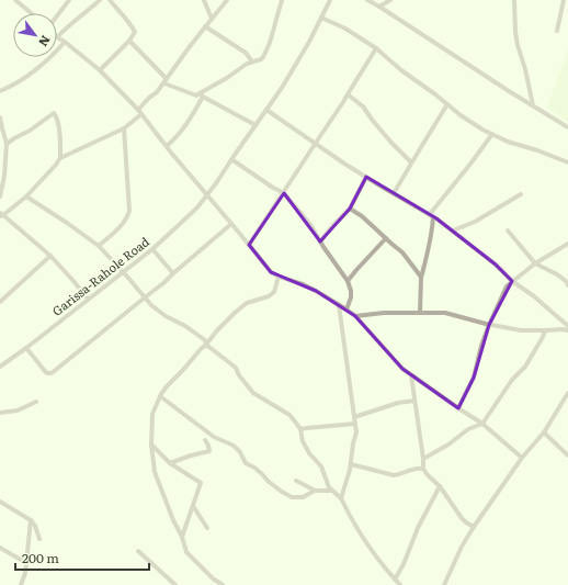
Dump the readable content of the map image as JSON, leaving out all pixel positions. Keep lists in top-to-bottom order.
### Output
{
  "streets": {
    "street": ["Garissa-Rahole Road"]
  },
  "scale_bar": "200 m",
  "north": "bottom right"
}
